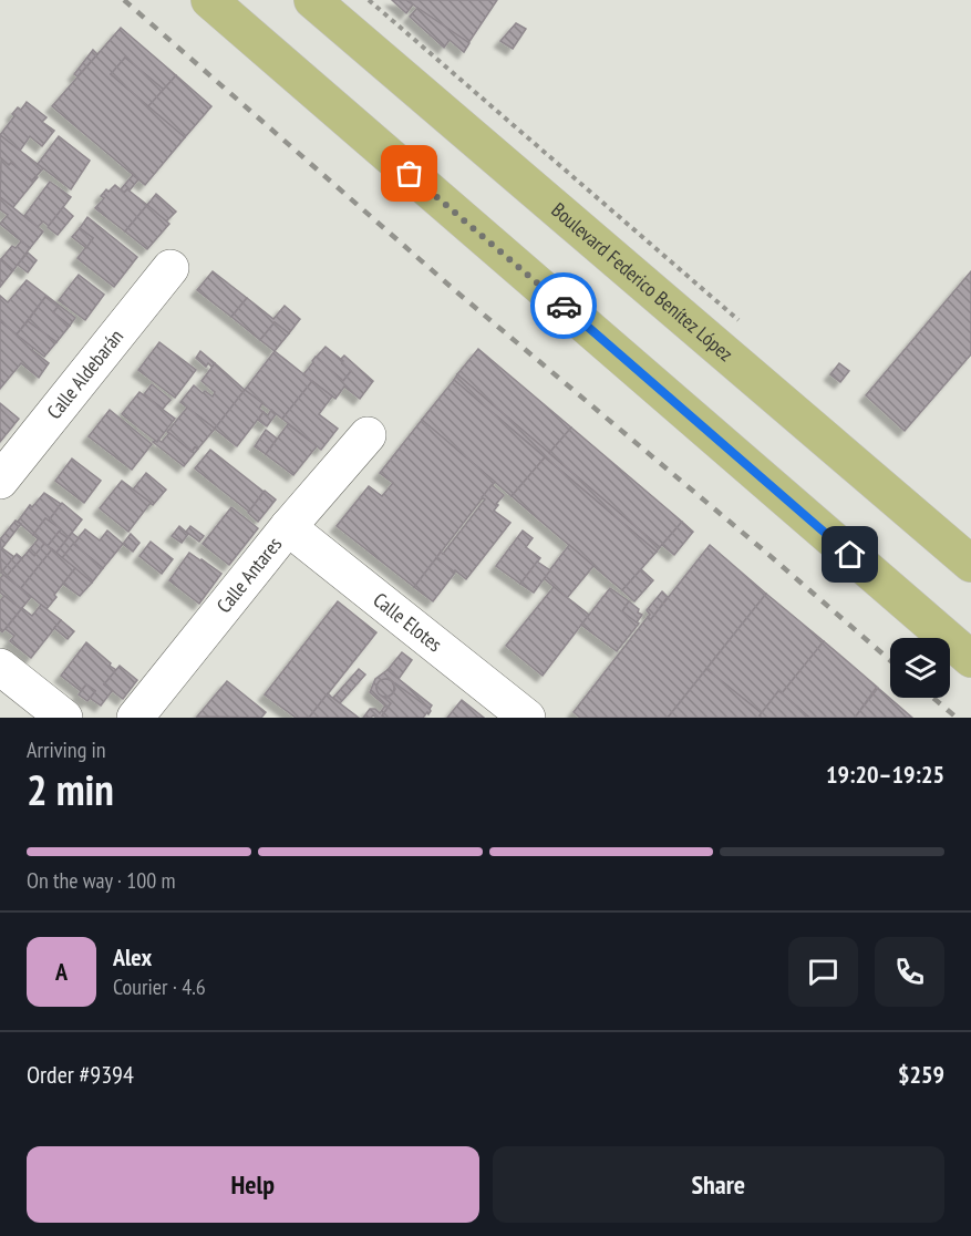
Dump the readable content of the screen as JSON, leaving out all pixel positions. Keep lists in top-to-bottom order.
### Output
{
  "streets": {
    "main road": ["Boulevard Federico Benítez López"],
    "street": ["Calle Aldebarán", "Calle Antares", "Calle Elotes"]
  },
  "crossings": [
    ["Calle Antares", "Calle Elotes"]
  ],
  "page": {
    "heading": ["2 min", "Arriving in", "19:20–19:25"],
    "panel": [
      "Alex",
      "Courier · 4.6",
      "Order #9394",
      "$259"
    ],
    "bar": "On the way · 100 m",
    "round": "A",
    "buttons": ["Help", "Share"]
  }
}
